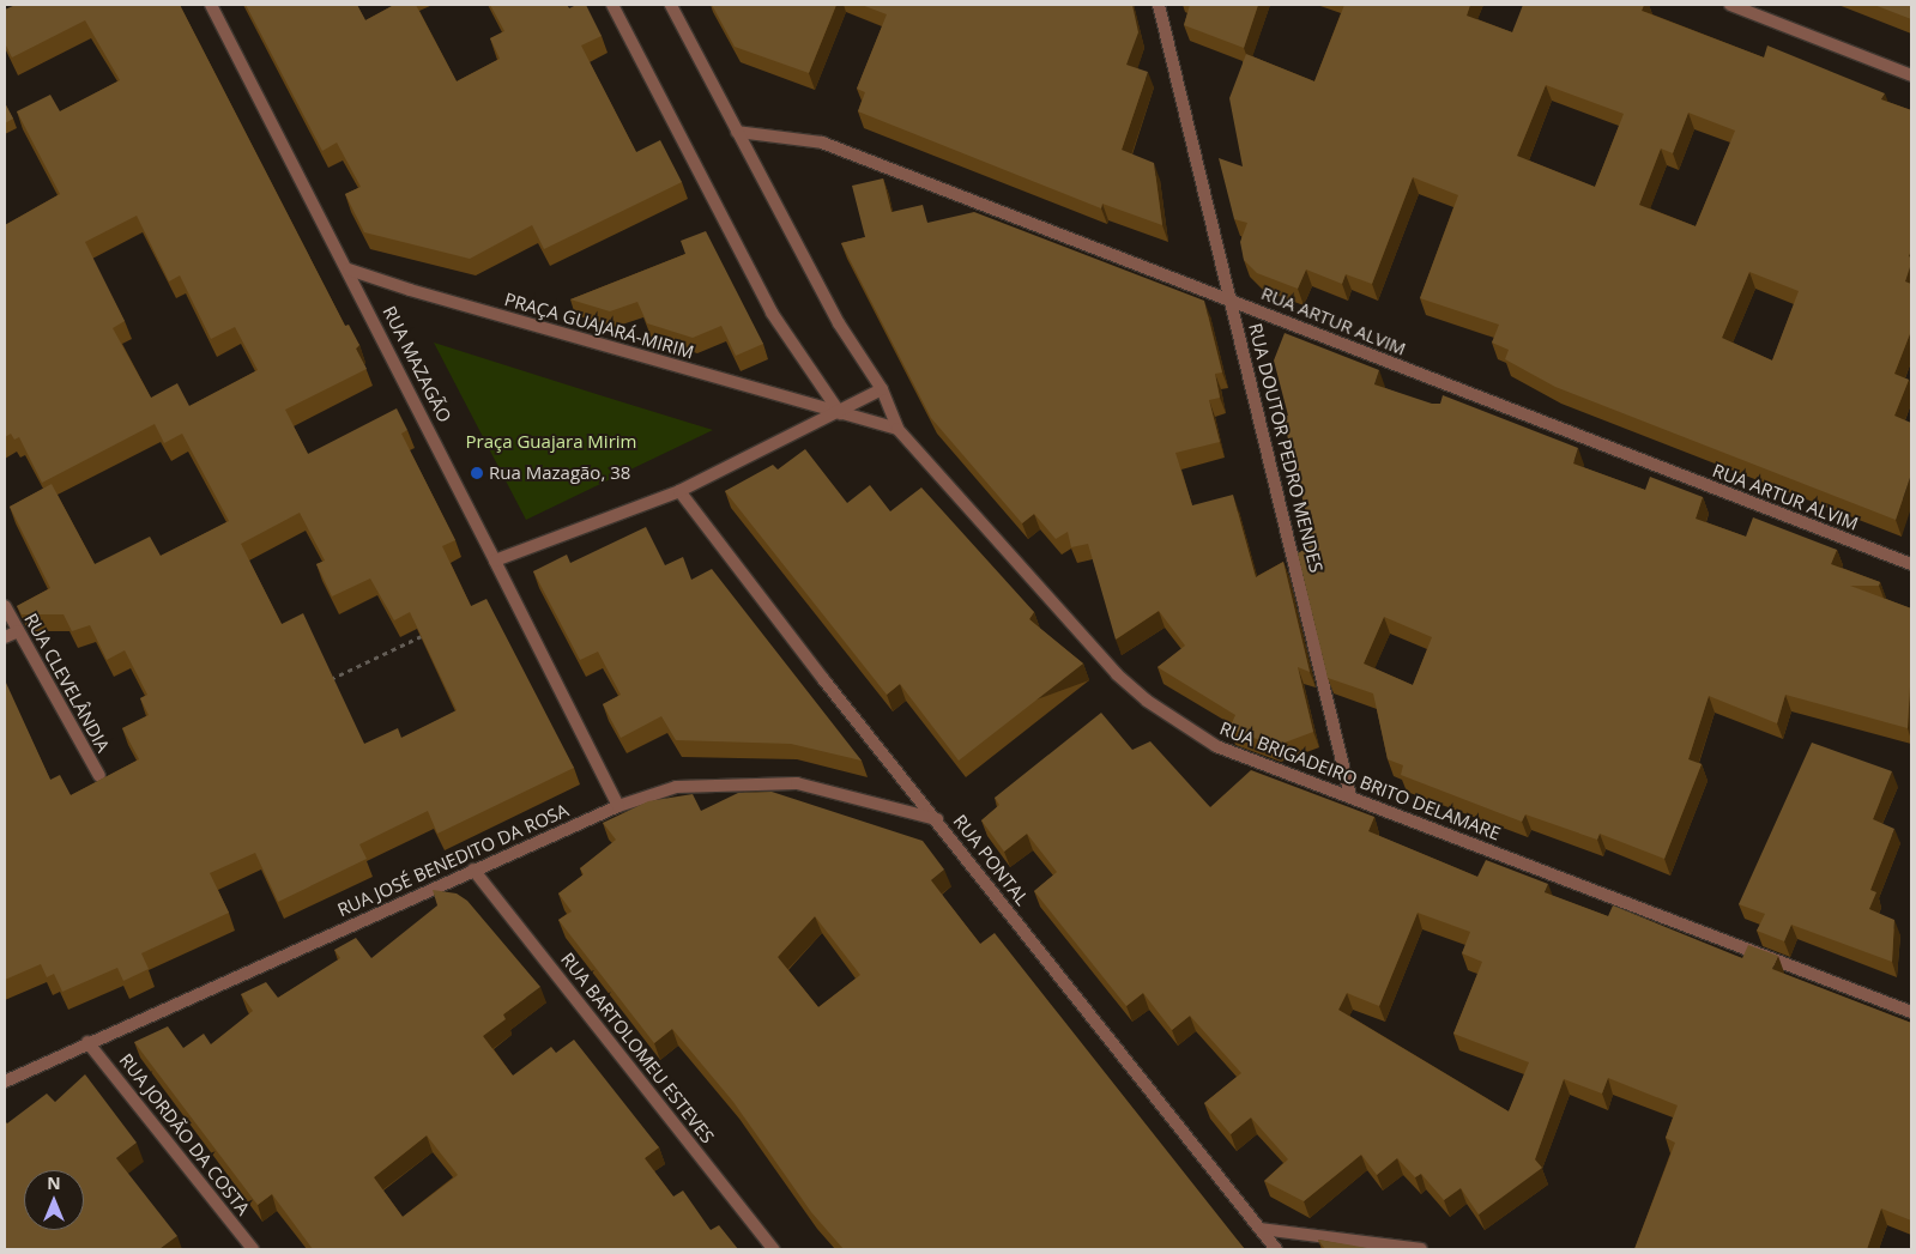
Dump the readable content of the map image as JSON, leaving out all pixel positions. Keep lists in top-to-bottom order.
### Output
{
  "streets": {
    "street": [
      "RUA ARTUR ALVIM",
      "PRAÇA GUAJARÁ-MIRIM",
      "RUA MAZAGÃO",
      "RUA DOUTOR PEDRO MENDES",
      "RUA CLEVELÂNDIA",
      "RUA BRIGADEIRO BRITO DELAMARE",
      "RUA JOSÉ BENEDITO DA ROSA",
      "RUA PONTAL",
      "RUA BARTOLOMEU ESTEVES",
      "RUA JORDÃO DA COSTA"
    ]
  },
  "crossings": [
    ["RUA ARTUR ALVIM", "RUA DOUTOR PEDRO MENDES"],
    ["RUA ARTUR ALVIM", "RUA BRIGADEIRO BRITO DELAMARE"],
    ["PRAÇA GUAJARÁ-MIRIM", "RUA MAZAGÃO"],
    ["RUA MAZAGÃO", "RUA JOSÉ BENEDITO DA ROSA"],
    ["RUA DOUTOR PEDRO MENDES", "RUA BRIGADEIRO BRITO DELAMARE"],
    ["RUA JOSÉ BENEDITO DA ROSA", "RUA PONTAL"],
    ["RUA JOSÉ BENEDITO DA ROSA", "RUA BARTOLOMEU ESTEVES"],
    ["RUA JOSÉ BENEDITO DA ROSA", "RUA JORDÃO DA COSTA"]
  ],
  "parks": ["Praça Guajara Mirim"],
  "places": ["Rua Mazagão, 38"],
  "north": "top"
}
